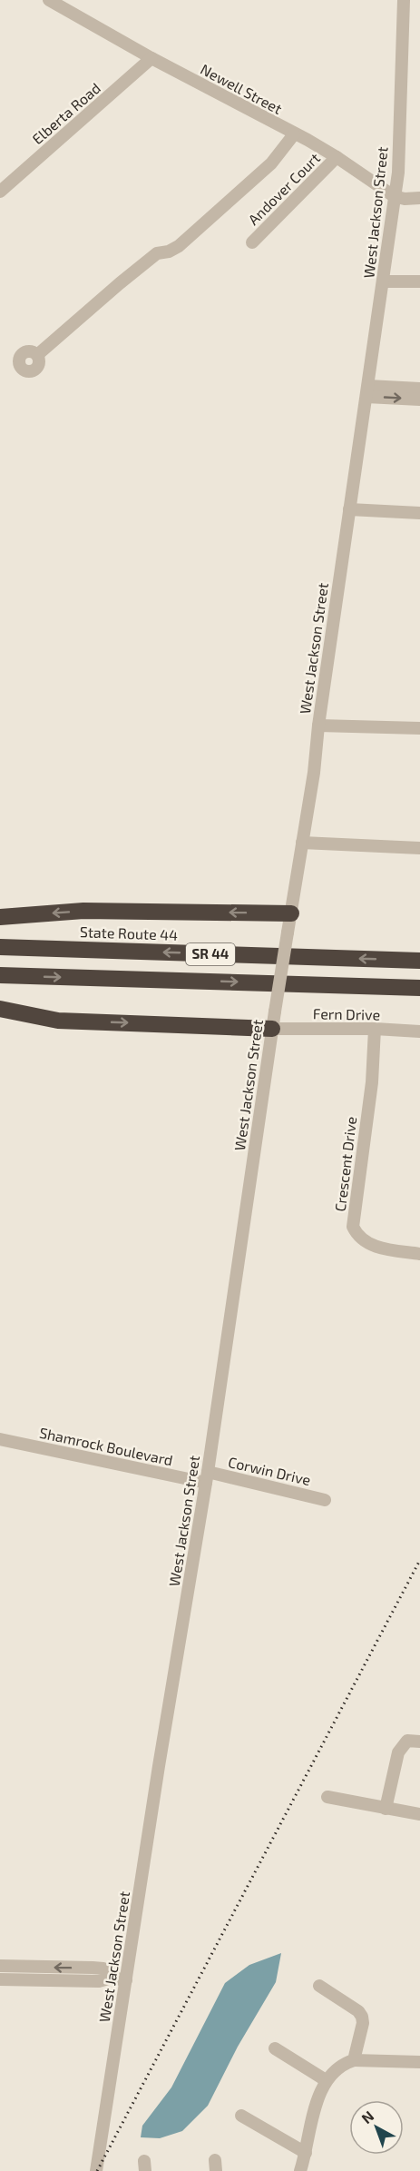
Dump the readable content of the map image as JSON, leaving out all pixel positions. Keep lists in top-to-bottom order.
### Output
{
  "streets": {
    "highway": ["State Route 44", "SR 44"],
    "street": [
      "Newell Street",
      "Elberta Road",
      "Andover Court",
      "West Jackson Street",
      "Fern Drive",
      "Crescent Drive",
      "Shamrock Boulevard",
      "Corwin Drive"
    ]
  },
  "crossings": [
    ["Newell Street", "Elberta Road"],
    ["Newell Street", "Andover Court"],
    ["Newell Street", "West Jackson Street"],
    ["West Jackson Street", "Fern Drive"],
    ["West Jackson Street", "Shamrock Boulevard"],
    ["West Jackson Street", "Corwin Drive"],
    ["Fern Drive", "Crescent Drive"],
    ["Shamrock Boulevard", "Corwin Drive"]
  ],
  "north": "top left"
}
